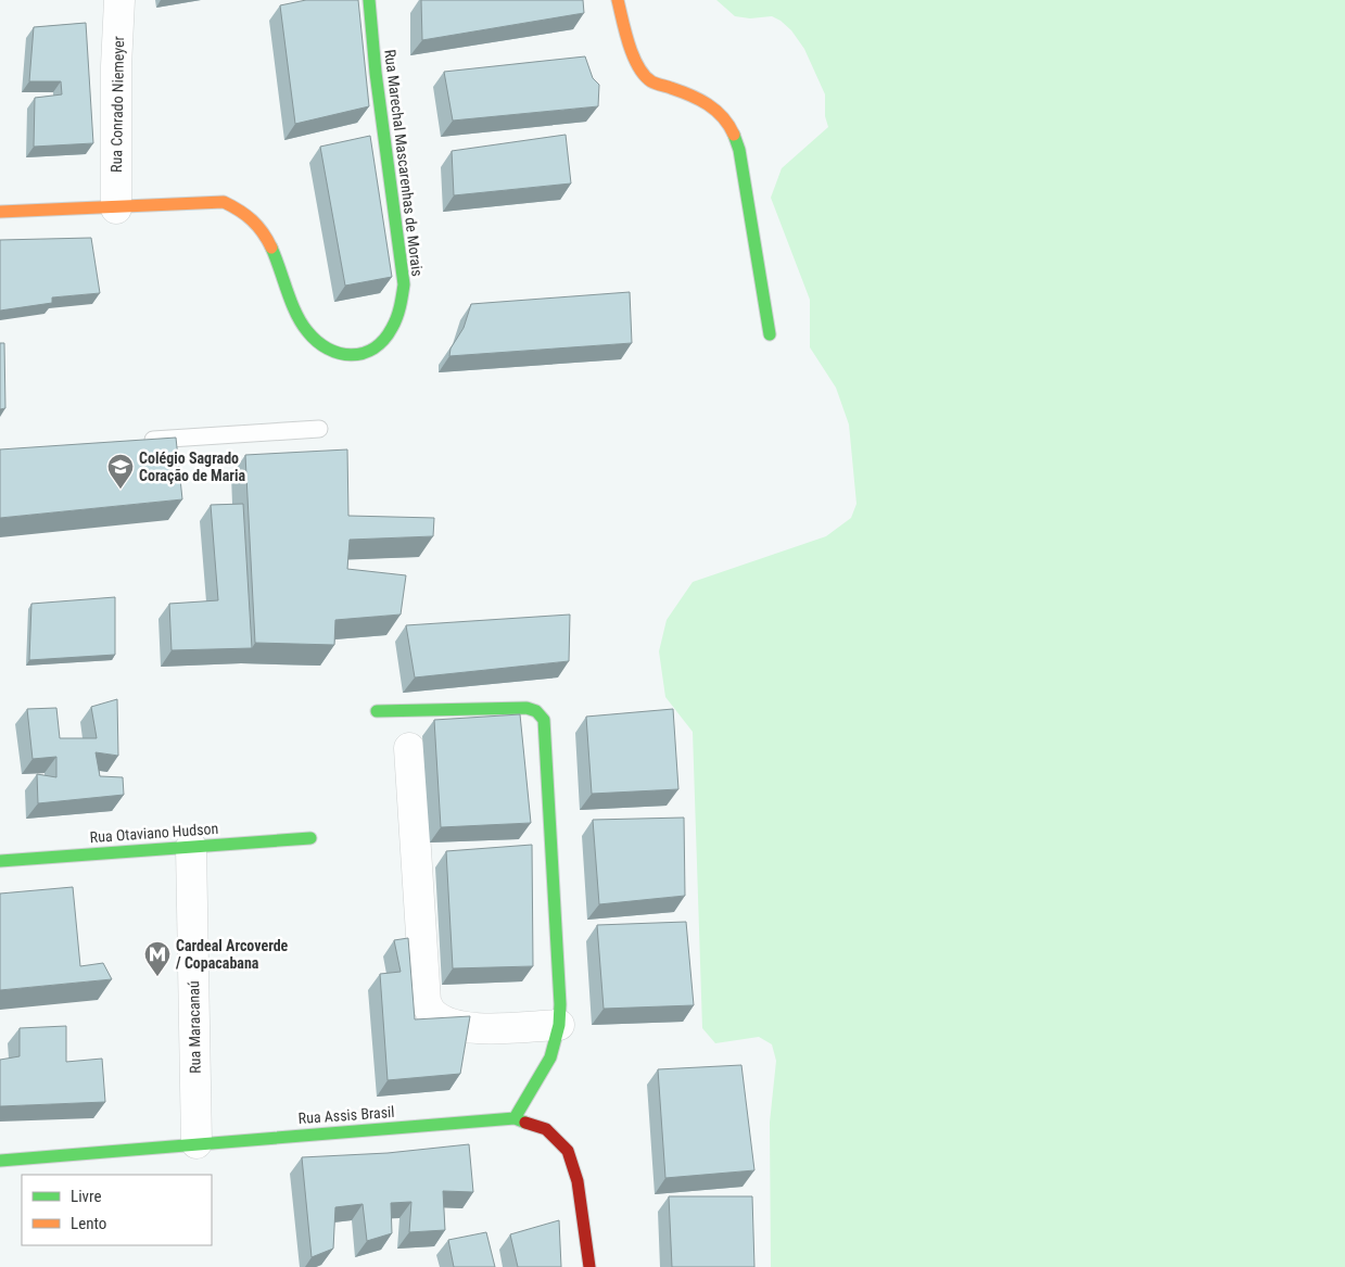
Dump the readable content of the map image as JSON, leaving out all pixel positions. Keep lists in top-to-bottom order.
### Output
{
  "streets": {
    "street": [
      "Rua Conrado Niemeyer",
      "Rua Marechal Mascarenhas de Morais",
      "Rua Otaviano Hudson",
      "Rua Maracanaú",
      "Rua Assis Brasil"
    ]
  },
  "crossings": [
    ["Rua Conrado Niemeyer", "Rua Marechal Mascarenhas de Morais"],
    ["Rua Otaviano Hudson", "Rua Maracanaú"],
    ["Rua Maracanaú", "Rua Assis Brasil"]
  ],
  "places": {
    "school or university": ["Colégio Sagrado Coração de Maria"],
    "metro station": ["Cardeal Arcoverde / Copacabana"]
  },
  "legend": ["Livre", "Lento"]
}
